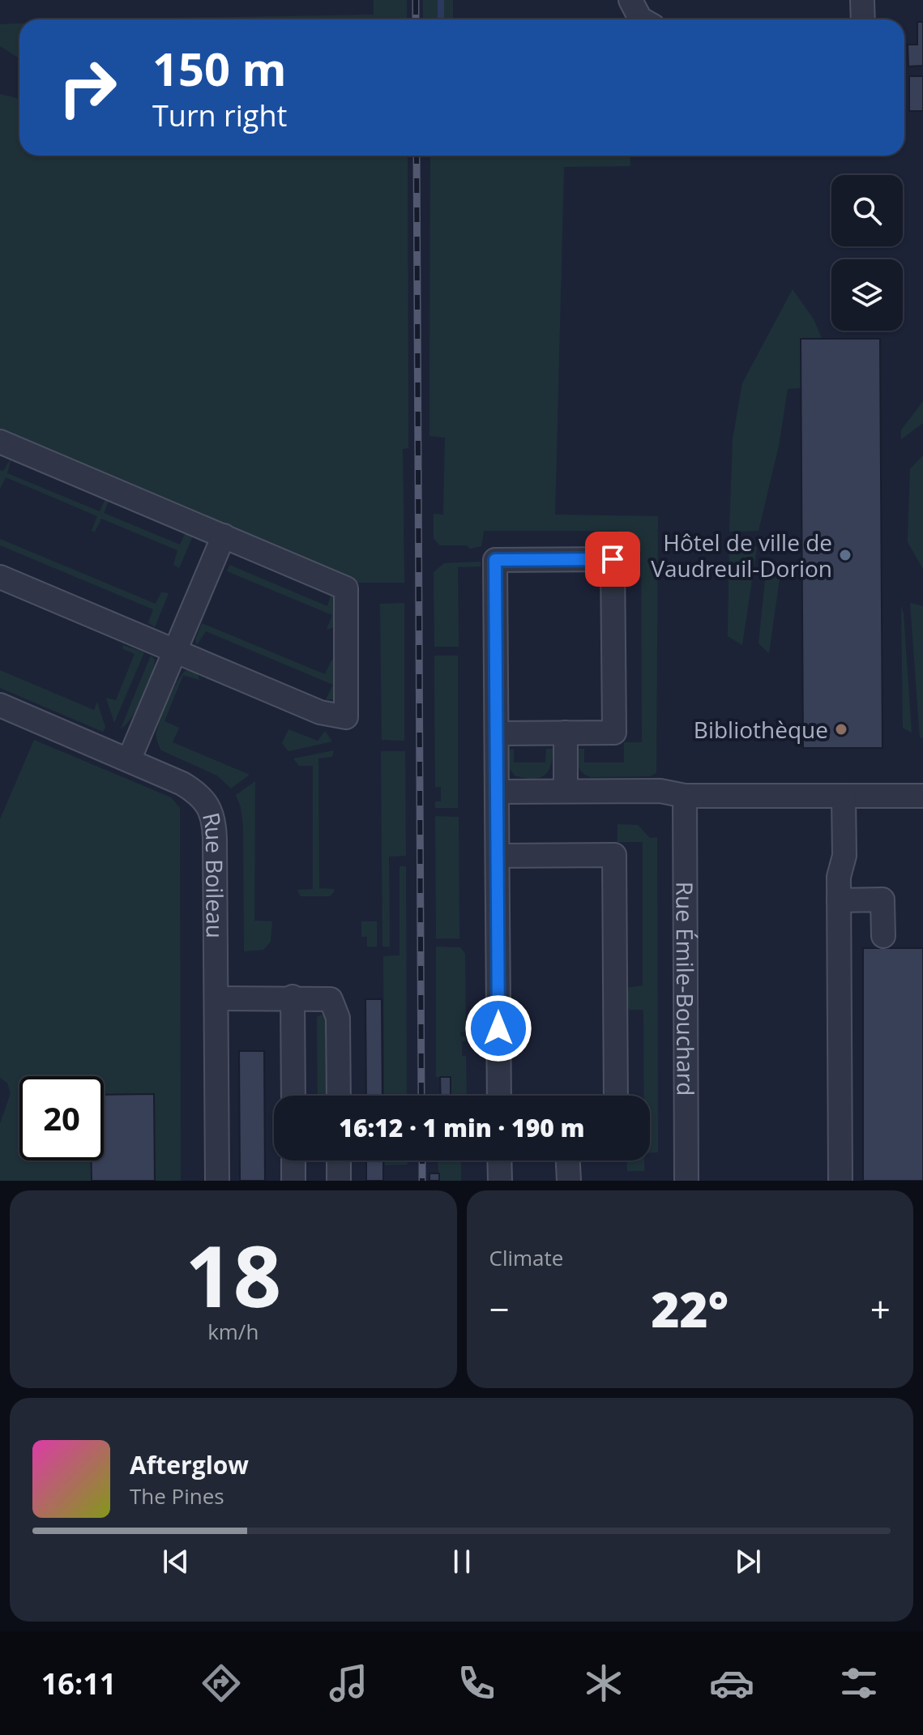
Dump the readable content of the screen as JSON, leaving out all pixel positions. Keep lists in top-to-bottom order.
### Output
{
  "streets": {
    "street": ["Rue Boileau", "Rue Émile-Bouchard"]
  },
  "places": ["Hôtel de ville de Vaudreuil-Dorion", "Bibliothèque"],
  "page": {
    "turn": ["150 m", "Turn right"],
    "limit": "20",
    "trip": "16:12 · 1 min · 190 m",
    "tile": [
      ["18", "km/h"],
      "Climate"
    ],
    "heat": ["−", "22°", "+"],
    "song": ["Afterglow", "The Pines"],
    "tabs": "16:11"
  }
}
